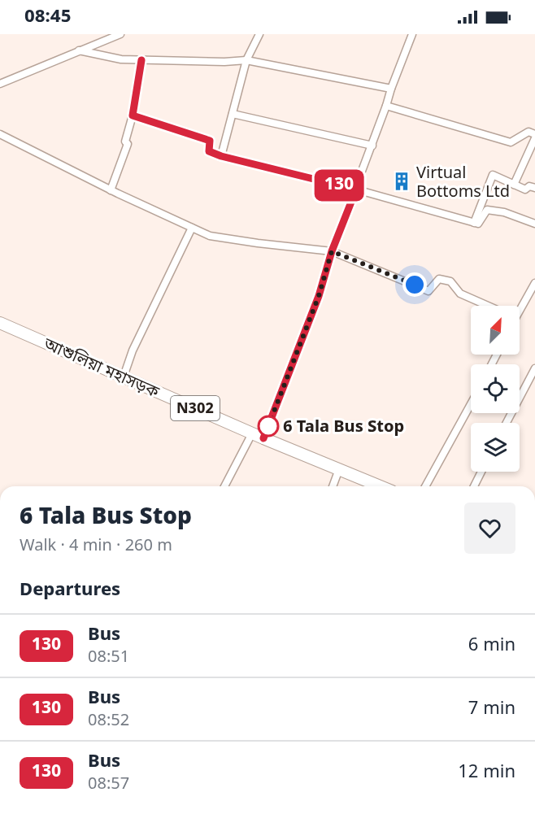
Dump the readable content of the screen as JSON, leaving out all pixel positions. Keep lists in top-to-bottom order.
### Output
{
  "streets": {
    "highway": ["আশুলিয়া মহাসড়ক", "N302"]
  },
  "places": {
    "building": ["Virtual Bottoms Ltd"],
    "other": ["6 Tala Bus Stop"]
  },
  "lines": ["bus line 130"],
  "north": "top right",
  "page": {
    "status": "08:45",
    "on_map": "130",
    "heading": [
      ["6 Tala Bus Stop", "Walk · 4 min · 260 m"],
      "Departures"
    ],
    "list": [
      {
        "mark": "130",
        "name": "Bus",
        "note": "08:51",
        "value": "6 min"
      },
      {
        "mark": "130",
        "name": "Bus",
        "note": "08:52",
        "value": "7 min"
      },
      {
        "mark": "130",
        "name": "Bus",
        "note": "08:57",
        "value": "12 min"
      }
    ]
  }
}
